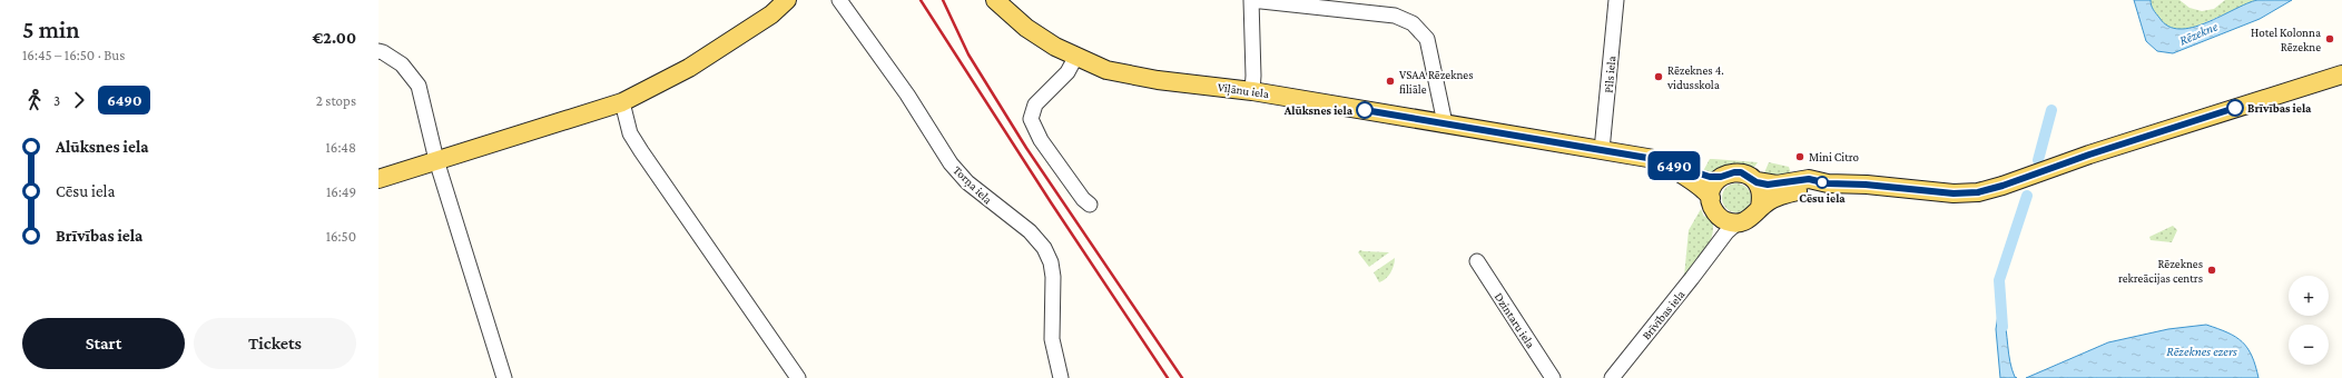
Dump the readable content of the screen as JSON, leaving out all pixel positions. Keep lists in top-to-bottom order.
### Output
{
  "streets": {
    "main road": ["Viļānu iela"],
    "street": [
      "Pils iela",
      "Torņa iela",
      "Brīvības iela",
      "Dzintaru iela"
    ]
  },
  "crossings": [
    ["Pils iela", "Viļānu iela"],
    ["Viļānu iela", "Brīvības iela"]
  ],
  "water": ["Rēzekne", "Rēzeknes ezers"],
  "places": [
    "Hotel Kolonna Rēzekne",
    "Rēzeknes 4. vidusskola",
    "VSAA Rēzeknes filiāle",
    "Brīvības iela",
    "Alūksnes iela",
    "Mini Citro",
    "Cēsu iela",
    "Rēzeknes rekreācijas centrs"
  ],
  "lines": ["bus line 6490"],
  "page": {
    "heading": ["5 min", "16:45 – 16:50 · Bus", "€2.00"],
    "on_map": "6490",
    "legs": ["3", "6490", "2 stops"],
    "list": [
      {
        "name": "Alūksnes iela",
        "value": "16:48"
      },
      {
        "name": "Cēsu iela",
        "value": "16:49"
      },
      {
        "name": "Brīvības iela",
        "value": "16:50"
      }
    ],
    "map_buttons": ["+", "−"],
    "buttons": ["Start", "Tickets"]
  }
}
